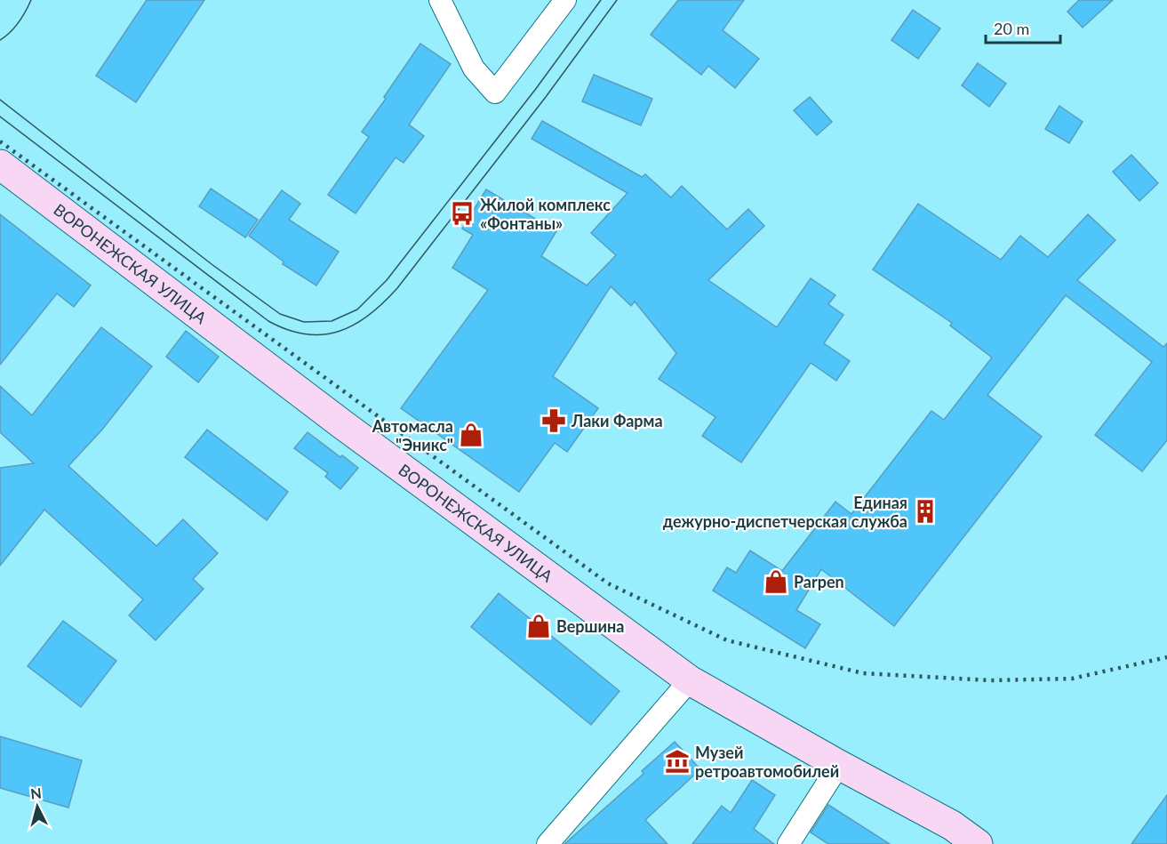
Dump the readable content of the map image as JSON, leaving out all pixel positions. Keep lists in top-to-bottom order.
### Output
{
  "streets": {
    "street": ["ВОРОНЕЖСКАЯ УЛИЦА"]
  },
  "places": {
    "bus stop": ["Жилой комплекс «Фонтаны»"],
    "pharmacy": ["Лаки Фарма"],
    "shop": ["Автомасла \"Эникс\"", "Parpen", "Вершина"],
    "building": ["Единая дежурно-диспетчерская служба"],
    "museum": ["Музей ретроавтомобилей"]
  },
  "scale_bar": "20 m",
  "north": "top"
}
